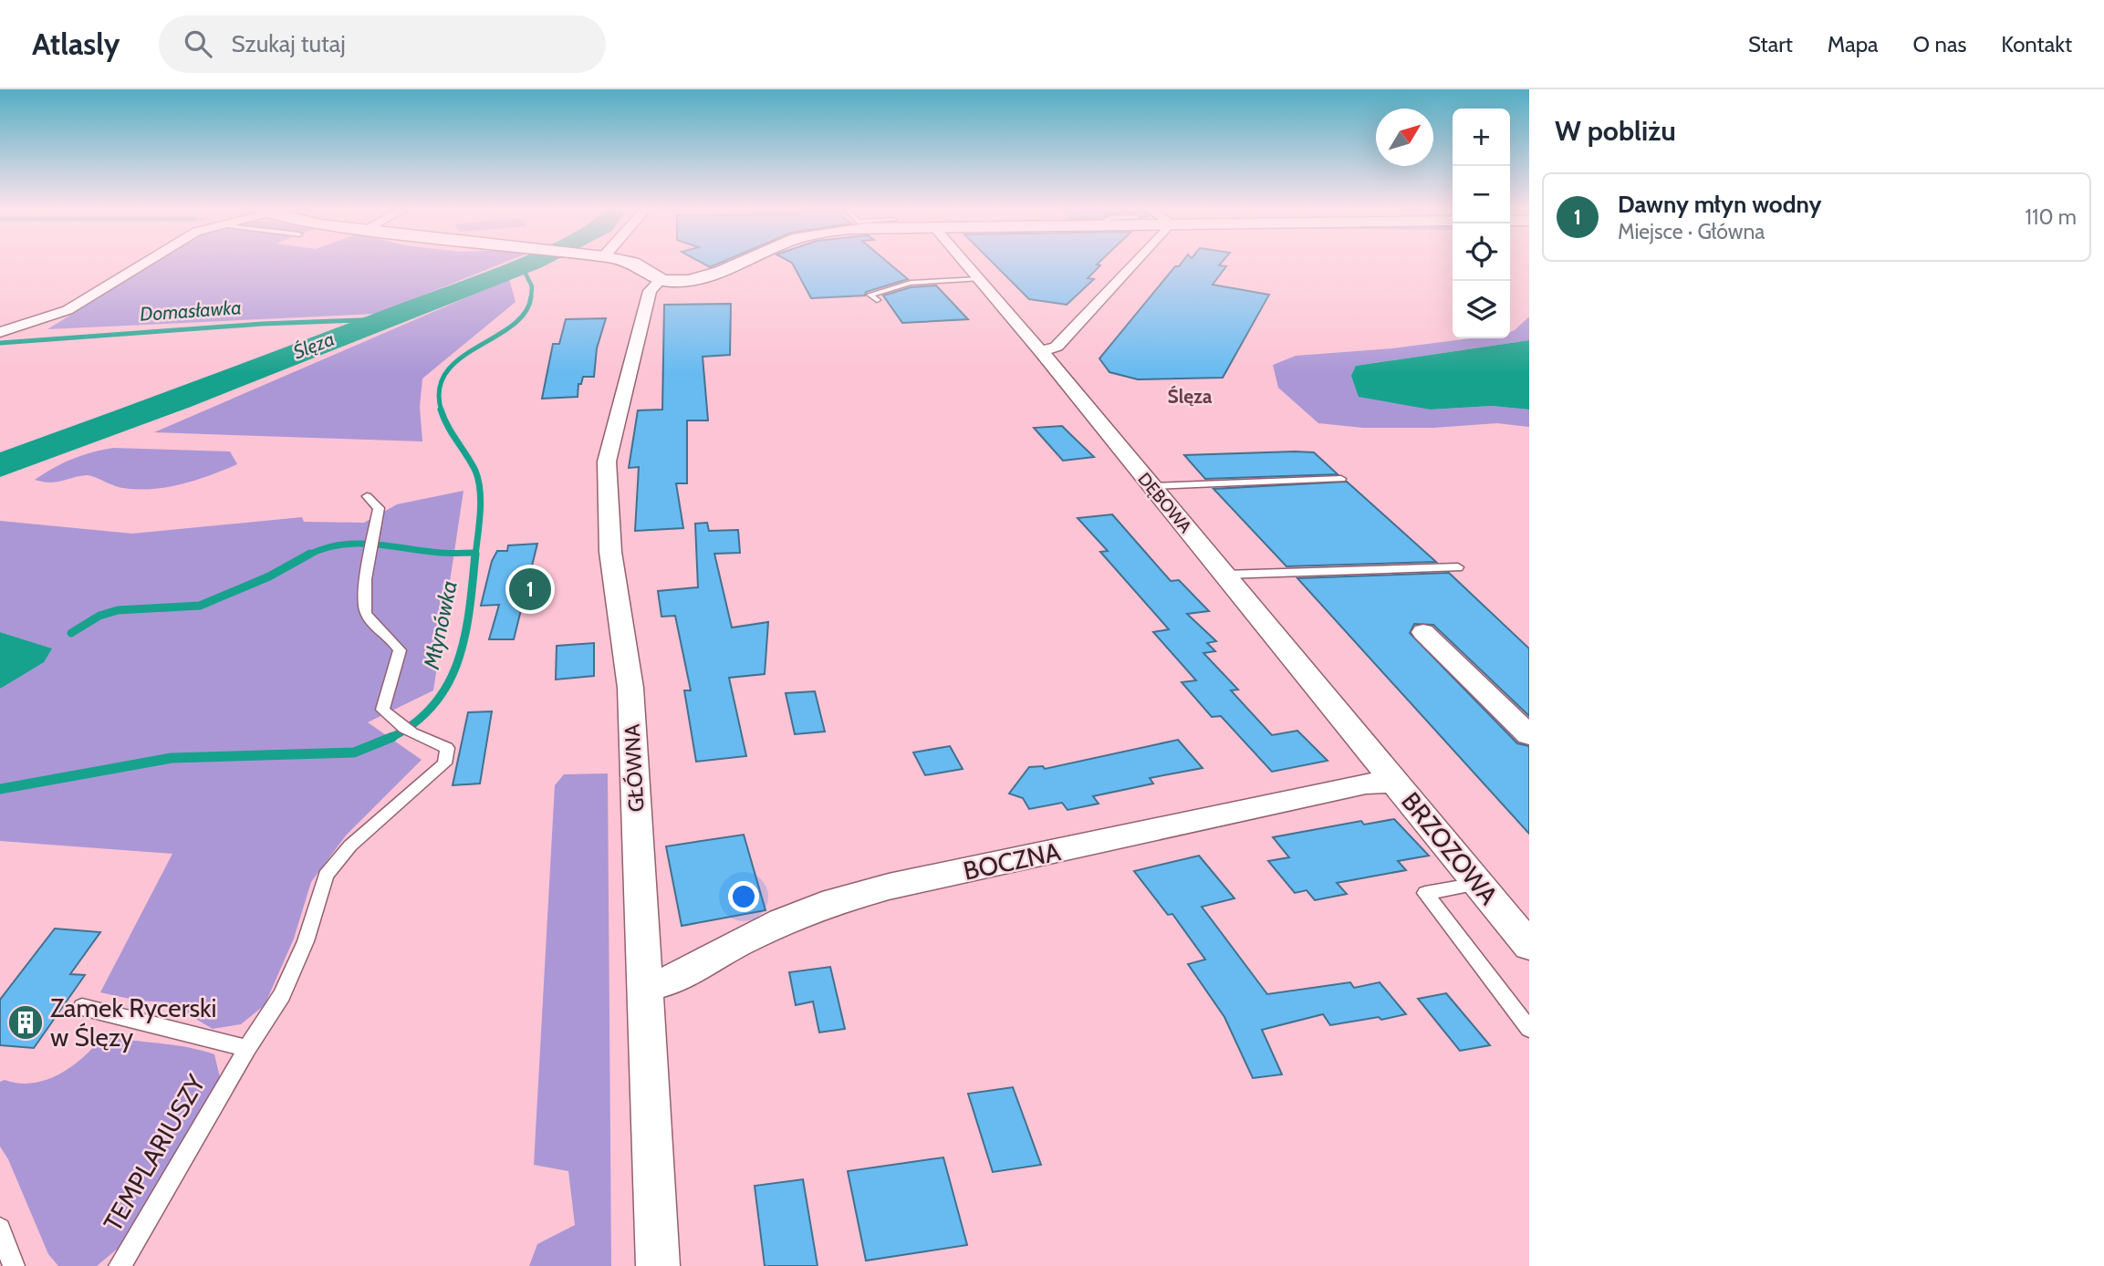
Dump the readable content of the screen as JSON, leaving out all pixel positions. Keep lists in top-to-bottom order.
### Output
{
  "streets": {
    "street": [
      "DĘBOWA",
      "GŁÓWNA",
      "BRZOZOWA",
      "BOCZNA"
    ],
    "lane": ["TEMPLARIUSZY"]
  },
  "crossings": [
    ["DĘBOWA", "BRZOZOWA"],
    ["DĘBOWA", "BOCZNA"],
    ["GŁÓWNA", "BOCZNA"],
    ["BRZOZOWA", "BOCZNA"]
  ],
  "districts": ["Ślęza"],
  "water": ["Domasławka", "Ślęza", "Młynówka"],
  "places": {
    "building": ["Zamek Rycerski w Ślęzy"]
  },
  "north": "top right",
  "page": {
    "header": "Atlasly",
    "search": "Szukaj tutaj",
    "nav": [
      "Start",
      "Mapa",
      "O nas",
      "Kontakt"
    ],
    "heading": "W pobliżu",
    "map_buttons": ["+", "−"],
    "list": [
      {
        "mark": "1",
        "name": "Dawny młyn wodny",
        "note": "Miejsce · Główna",
        "value": "110 m"
      }
    ],
    "pins": "1"
  }
}
